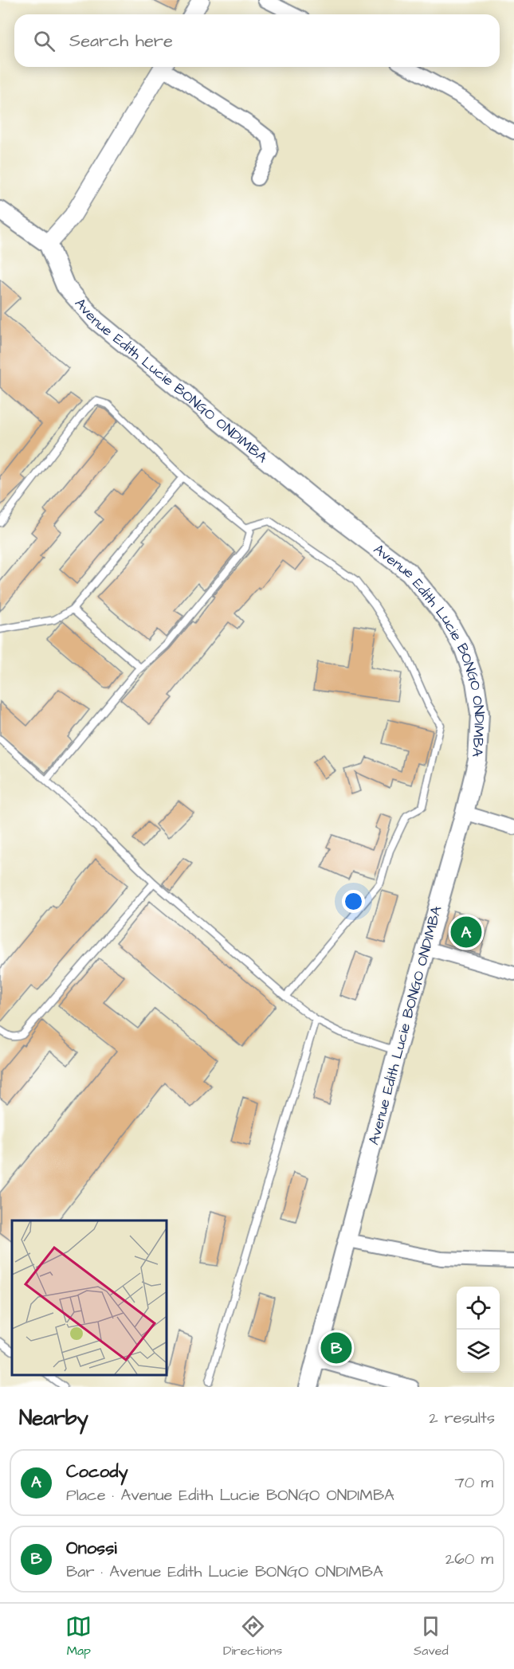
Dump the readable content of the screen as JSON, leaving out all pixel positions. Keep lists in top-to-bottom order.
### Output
{
  "streets": {
    "main road": ["Avenue Edith Lucie BONGO ONDIMBA"]
  },
  "page": {
    "search": "Search here",
    "pins": ["A", "B"],
    "heading": ["Nearby", "2 results"],
    "list": [
      {
        "mark": "A",
        "name": "Cocody",
        "note": "Place · Avenue Edith Lucie BONGO ONDIMBA",
        "value": "70 m"
      },
      {
        "mark": "B",
        "name": "Onossi",
        "note": "Bar · Avenue Edith Lucie BONGO ONDIMBA",
        "value": "260 m"
      }
    ],
    "nav": ["Map", "Directions", "Saved"]
  }
}
